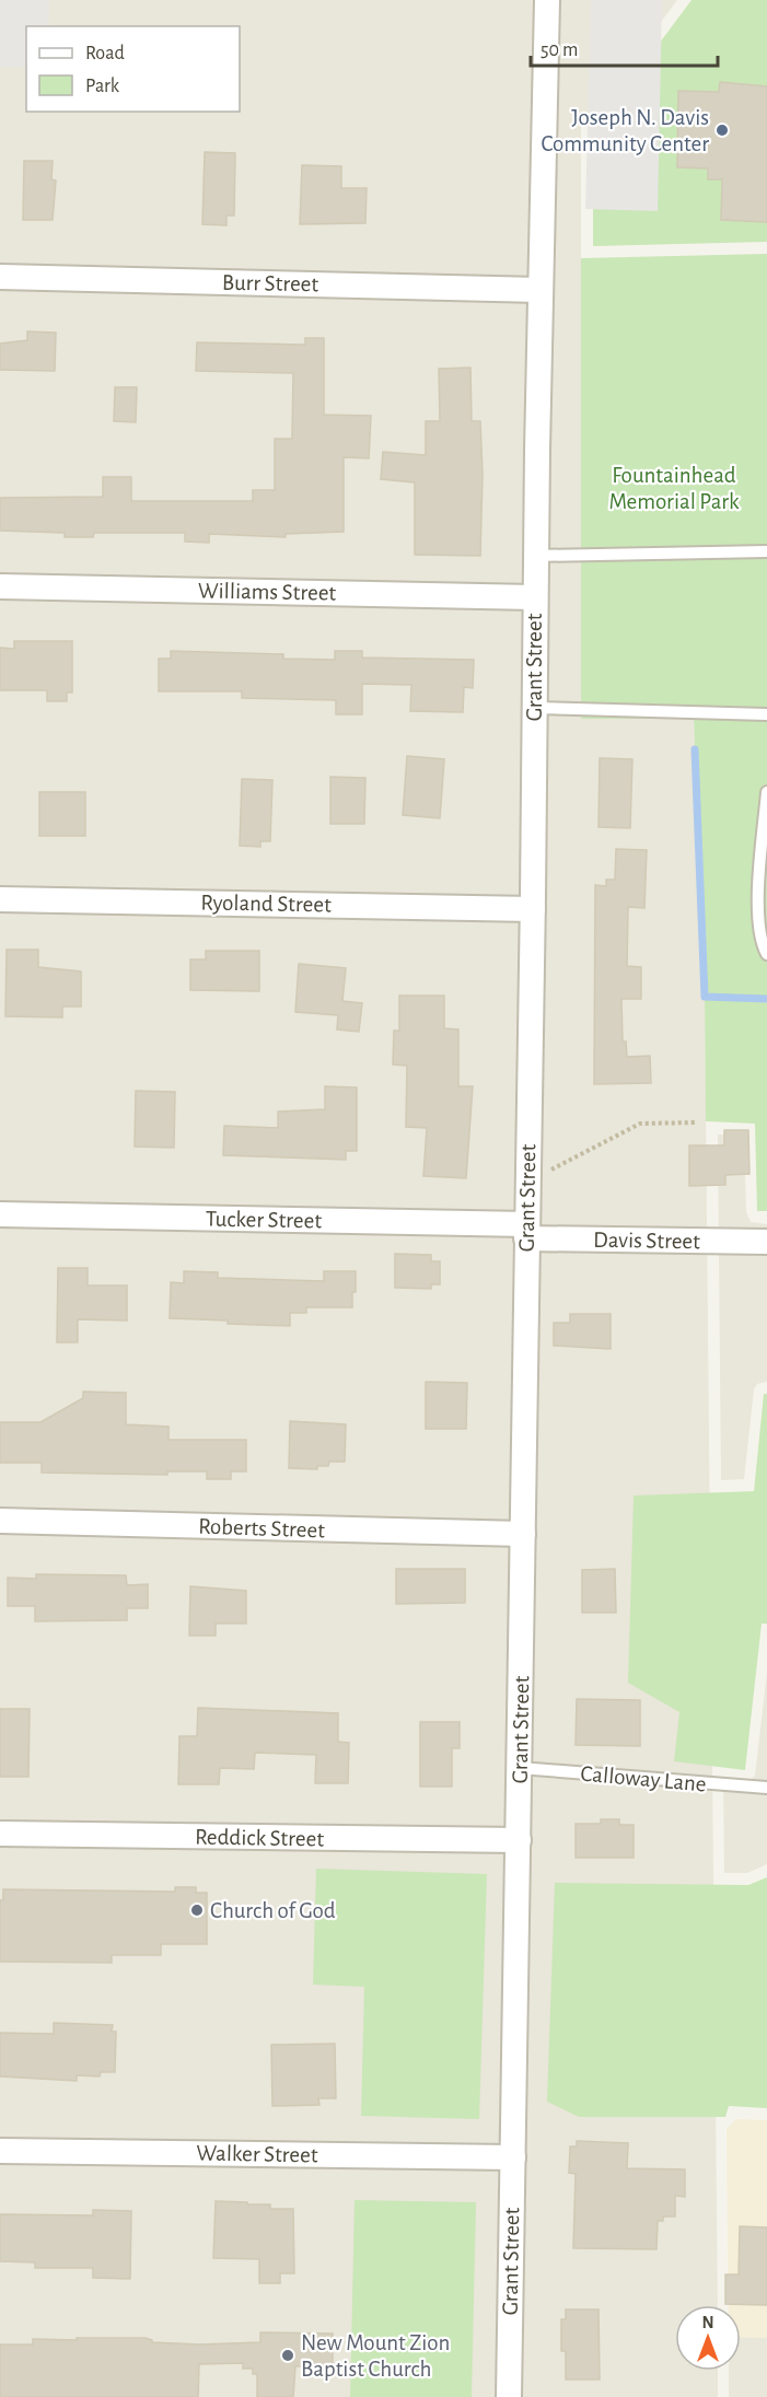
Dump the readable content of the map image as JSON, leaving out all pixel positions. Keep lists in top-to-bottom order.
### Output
{
  "streets": {
    "street": [
      "Burr Street",
      "Williams Street",
      "Grant Street",
      "Ryoland Street",
      "Tucker Street",
      "Davis Street",
      "Roberts Street",
      "Reddick Street",
      "Walker Street"
    ],
    "lane": ["Calloway Lane"]
  },
  "crossings": [
    ["Burr Street", "Grant Street"],
    ["Williams Street", "Grant Street"],
    ["Grant Street", "Ryoland Street"],
    ["Grant Street", "Tucker Street"],
    ["Grant Street", "Davis Street"],
    ["Grant Street", "Roberts Street"],
    ["Grant Street", "Calloway Lane"],
    ["Grant Street", "Reddick Street"],
    ["Grant Street", "Walker Street"],
    ["Tucker Street", "Davis Street"]
  ],
  "parks": ["Fountainhead Memorial Park"],
  "places": ["Joseph N. Davis Community Center", "Church of God", "New Mount Zion Baptist Church"],
  "legend": ["Road", "Park"],
  "scale_bar": "50 m",
  "north": "top"
}
